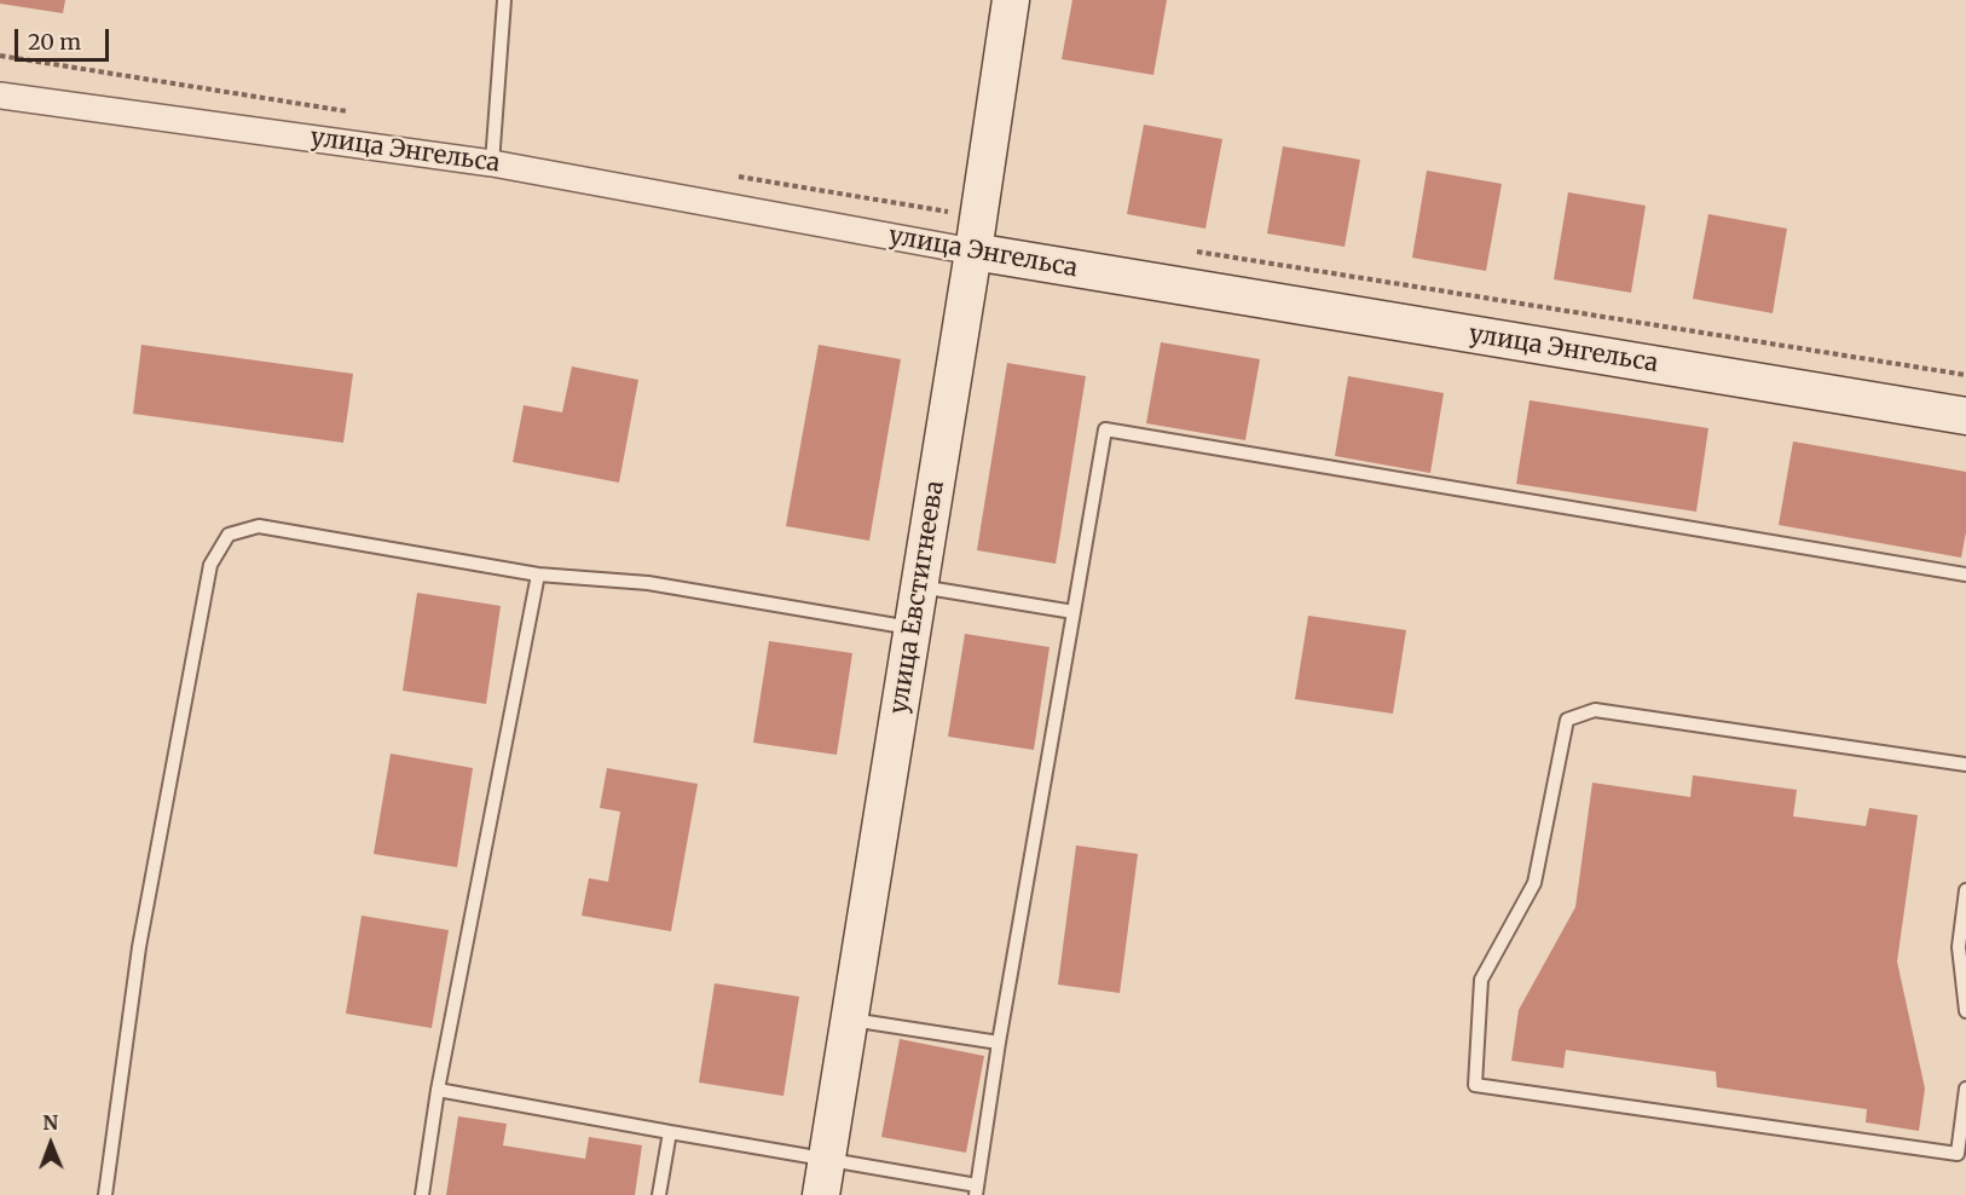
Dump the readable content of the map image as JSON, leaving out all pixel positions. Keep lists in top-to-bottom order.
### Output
{
  "streets": {
    "main road": ["улица Энгельса", "улица Евстигнеева"]
  },
  "crossings": [
    ["улица Энгельса", "улица Евстигнеева"]
  ],
  "scale_bar": "20 m",
  "north": "top"
}
